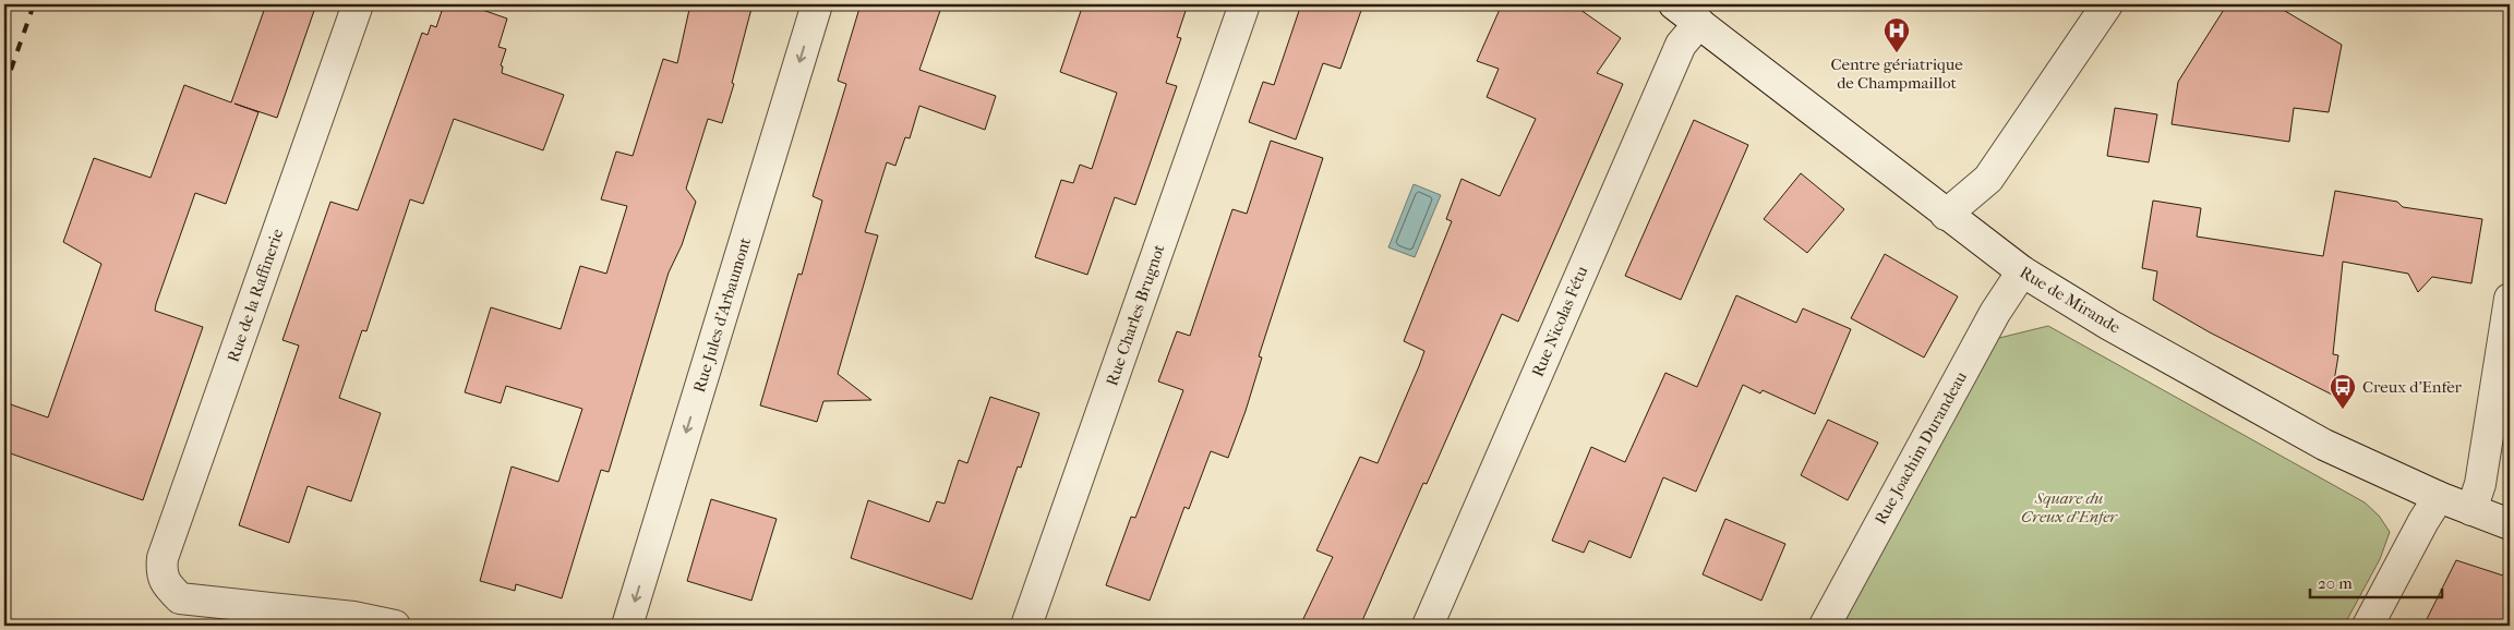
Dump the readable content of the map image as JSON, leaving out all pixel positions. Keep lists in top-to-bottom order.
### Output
{
  "streets": {
    "street": [
      "Rue de la Raffinerie",
      "Rue de Mirande",
      "Rue Jules d'Arbaumont",
      "Rue Charles Brugnot",
      "Rue Nicolas Fétu",
      "Rue Joachim Durandeau"
    ]
  },
  "crossings": [
    ["Rue de Mirande", "Rue Nicolas Fétu"],
    ["Rue de Mirande", "Rue Joachim Durandeau"]
  ],
  "one_way": ["Rue Jules d'Arbaumont"],
  "parks": ["Square du Creux d'Enfer"],
  "places": {
    "hospital": ["Centre gériatrique de Champmaillot"],
    "bus stop": ["Creux d'Enfer"]
  },
  "scale_bar": "20 m"
}
